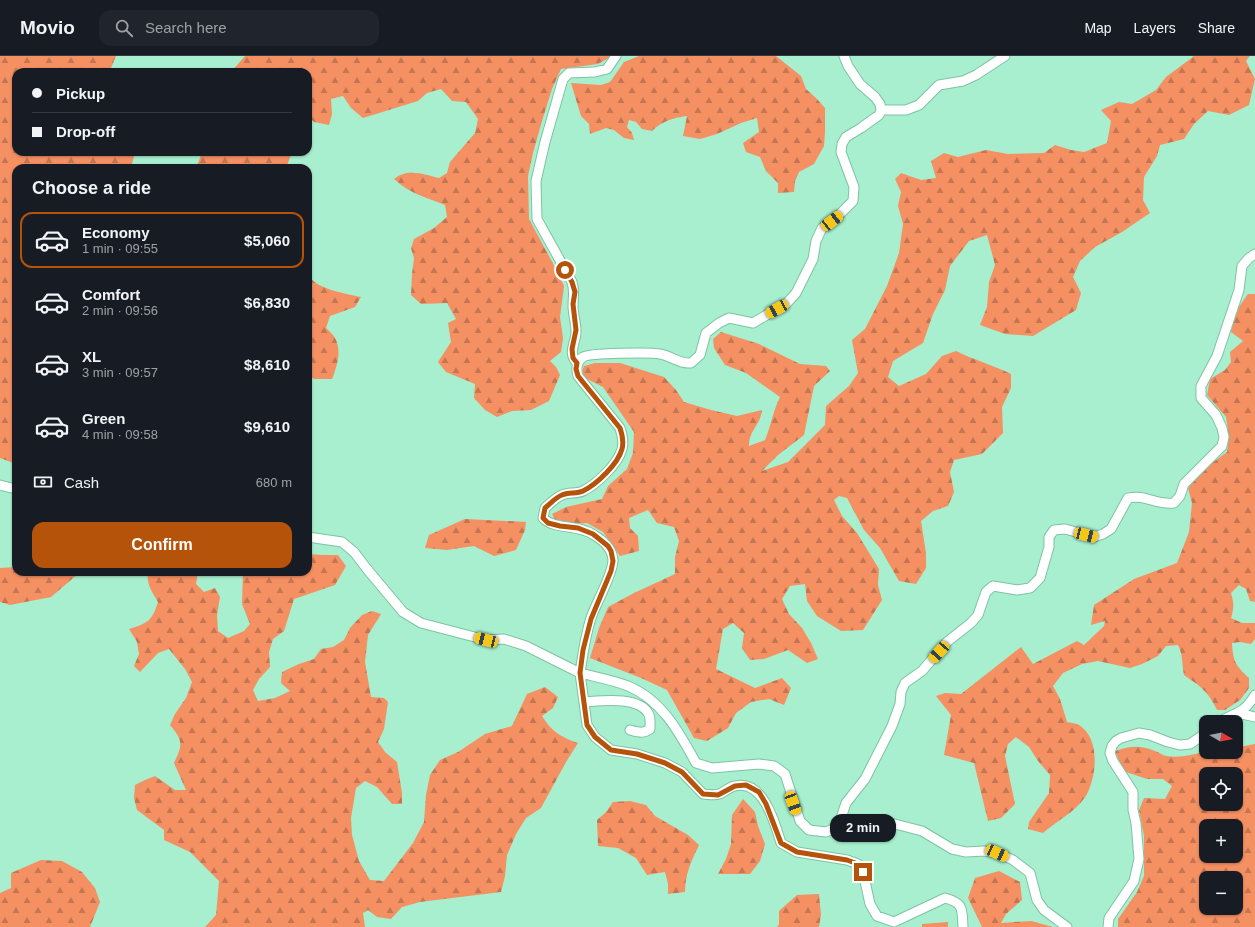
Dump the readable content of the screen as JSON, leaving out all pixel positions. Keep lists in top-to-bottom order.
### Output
{
  "north": "right",
  "page": {
    "header": "Movio",
    "search": "Search here",
    "nav": ["Map", "Layers", "Share"],
    "banner": ["Pickup", "Drop-off"],
    "heading": "Choose a ride",
    "list": [
      {
        "name": "Economy",
        "note": "1 min · 09:55",
        "value": "$5,060"
      },
      {
        "name": "Comfort",
        "note": "2 min · 09:56",
        "value": "$6,830"
      },
      {
        "name": "XL",
        "note": "3 min · 09:57",
        "value": "$8,610"
      },
      {
        "name": "Green",
        "note": "4 min · 09:58",
        "value": "$9,610"
      }
    ],
    "pay": ["Cash", "680 m"],
    "buttons": "Confirm",
    "map_buttons": ["+", "−"],
    "bubble": "2 min"
  }
}
